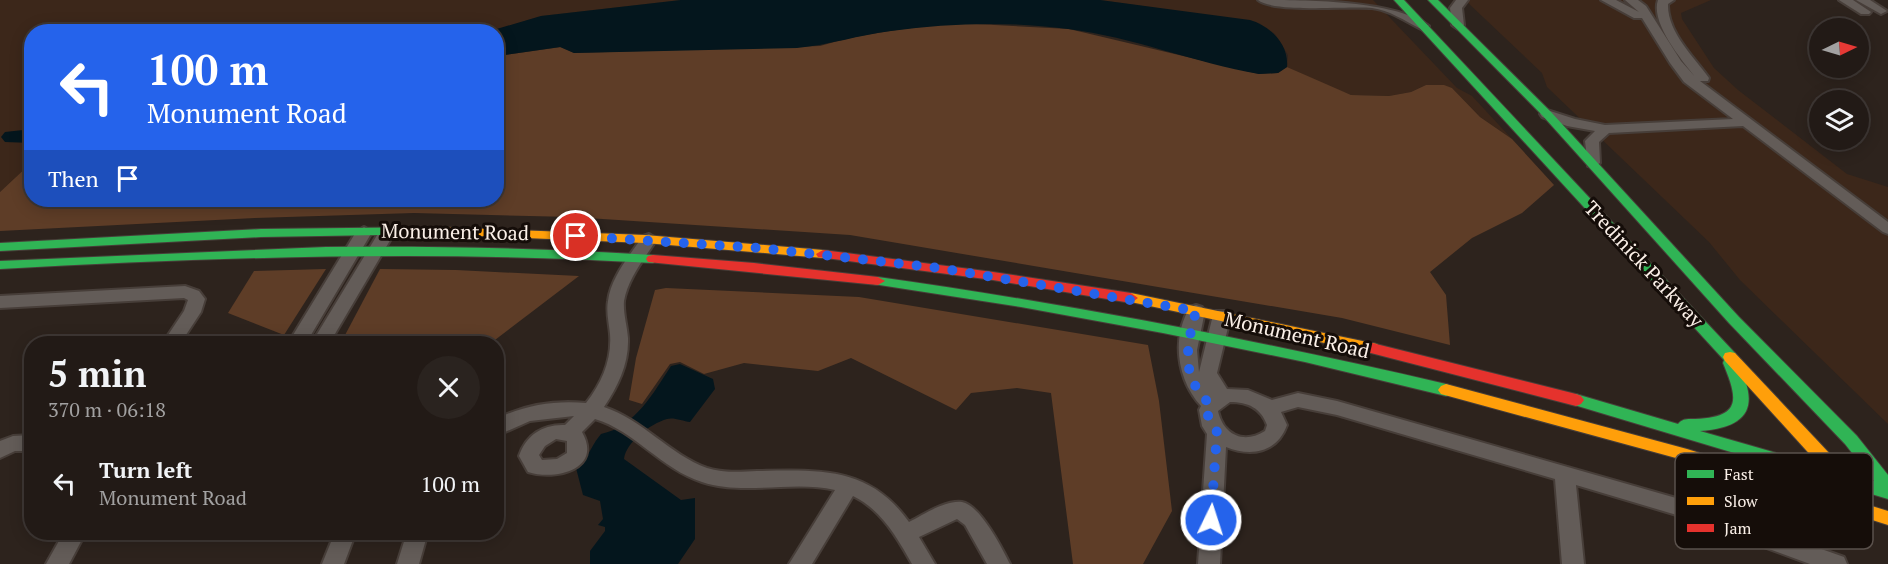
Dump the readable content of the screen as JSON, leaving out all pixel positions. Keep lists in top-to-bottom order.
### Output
{
  "streets": {
    "main road": ["Monument Road", "Tredinick Parkway"]
  },
  "legend": ["Fast", "Slow", "Jam"],
  "north": "right",
  "page": {
    "turn": ["100 m", "Monument Road"],
    "then": "Then",
    "heading": ["5 min", "370 m · 06:18"],
    "list": [
      {
        "name": "Turn left",
        "note": "Monument Road",
        "value": "100 m"
      }
    ]
  }
}
